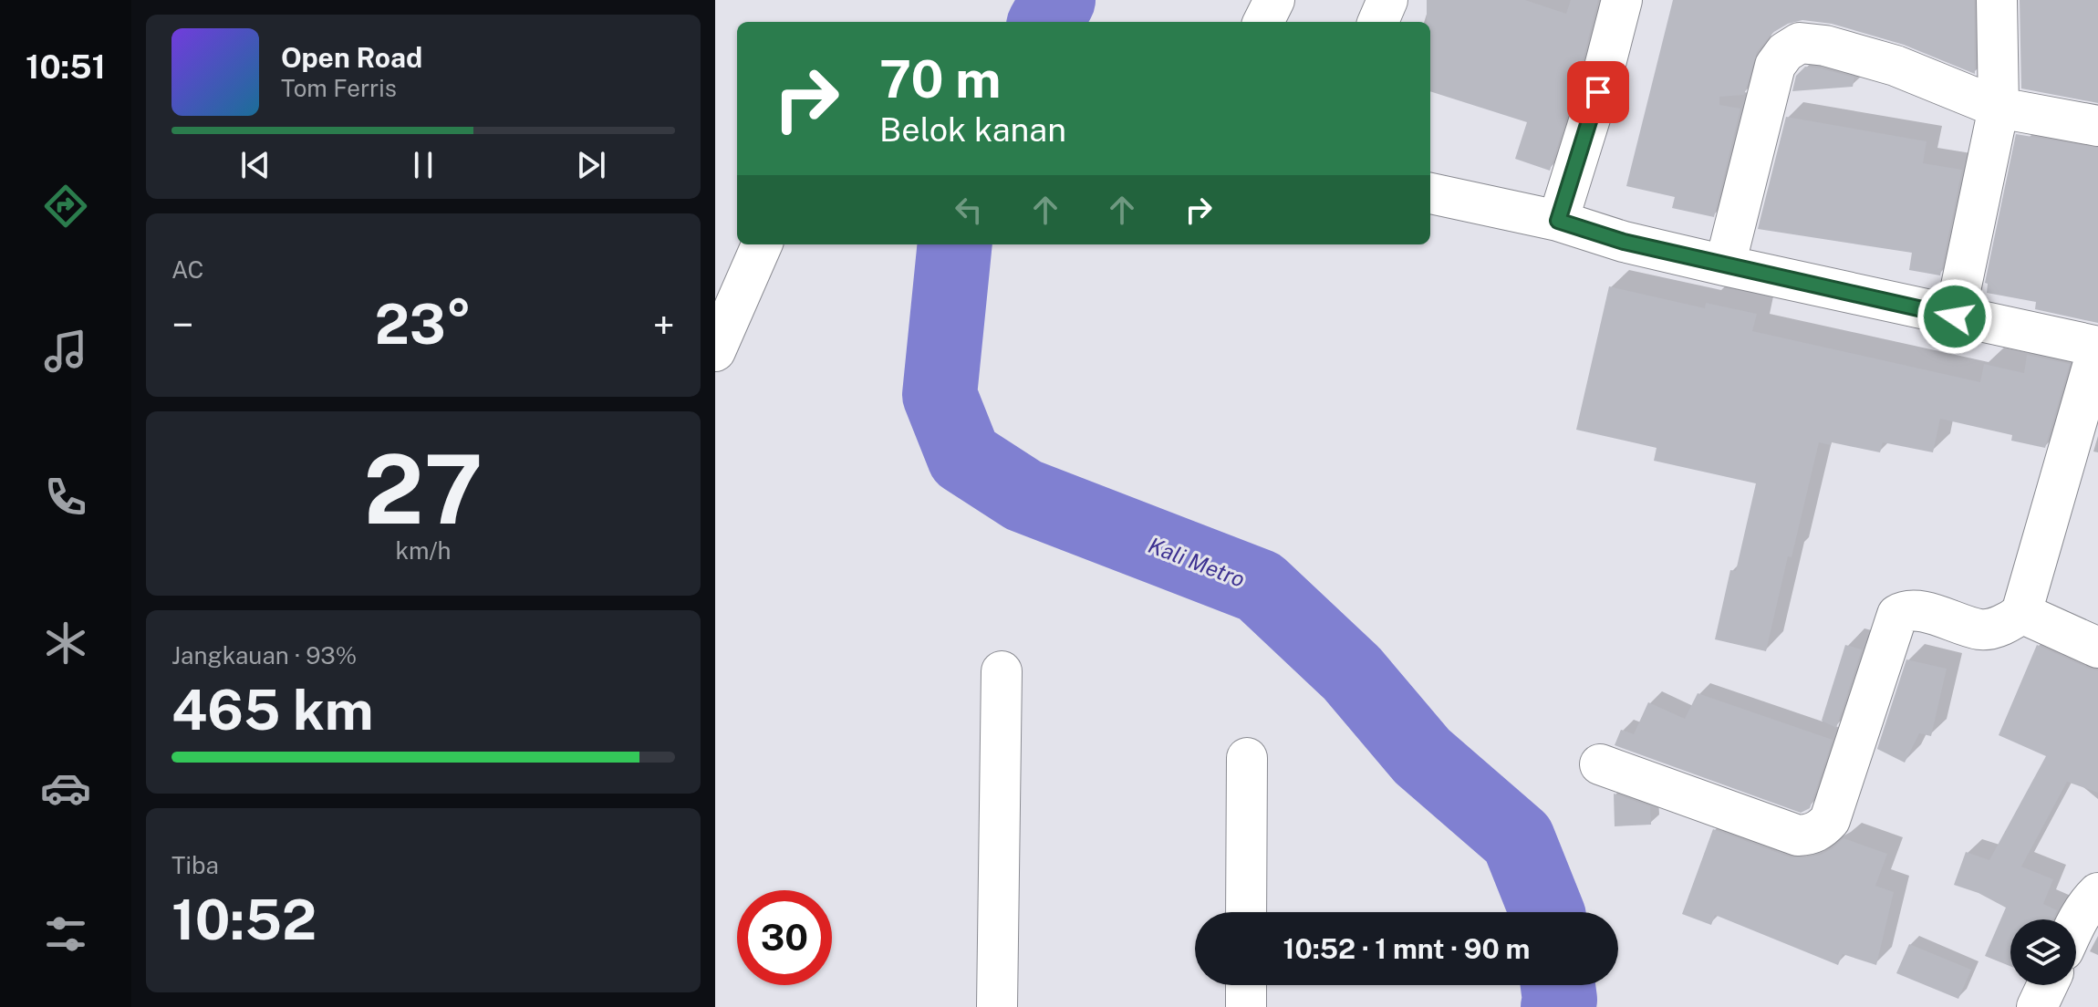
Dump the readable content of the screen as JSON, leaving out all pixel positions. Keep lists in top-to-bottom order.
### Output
{
  "water": ["Kali Metro"],
  "page": {
    "tabs": "10:51",
    "turn": ["70 m", "Belok kanan"],
    "song": ["Open Road", "Tom Ferris"],
    "tile": [
      "AC",
      ["27", "km/h"],
      ["Jangkauan · 93%", "465 km"],
      ["Tiba", "10:52"]
    ],
    "heat": ["−", "23°", "+"],
    "limit": "30",
    "trip": "10:52 · 1 mnt · 90 m"
  }
}
